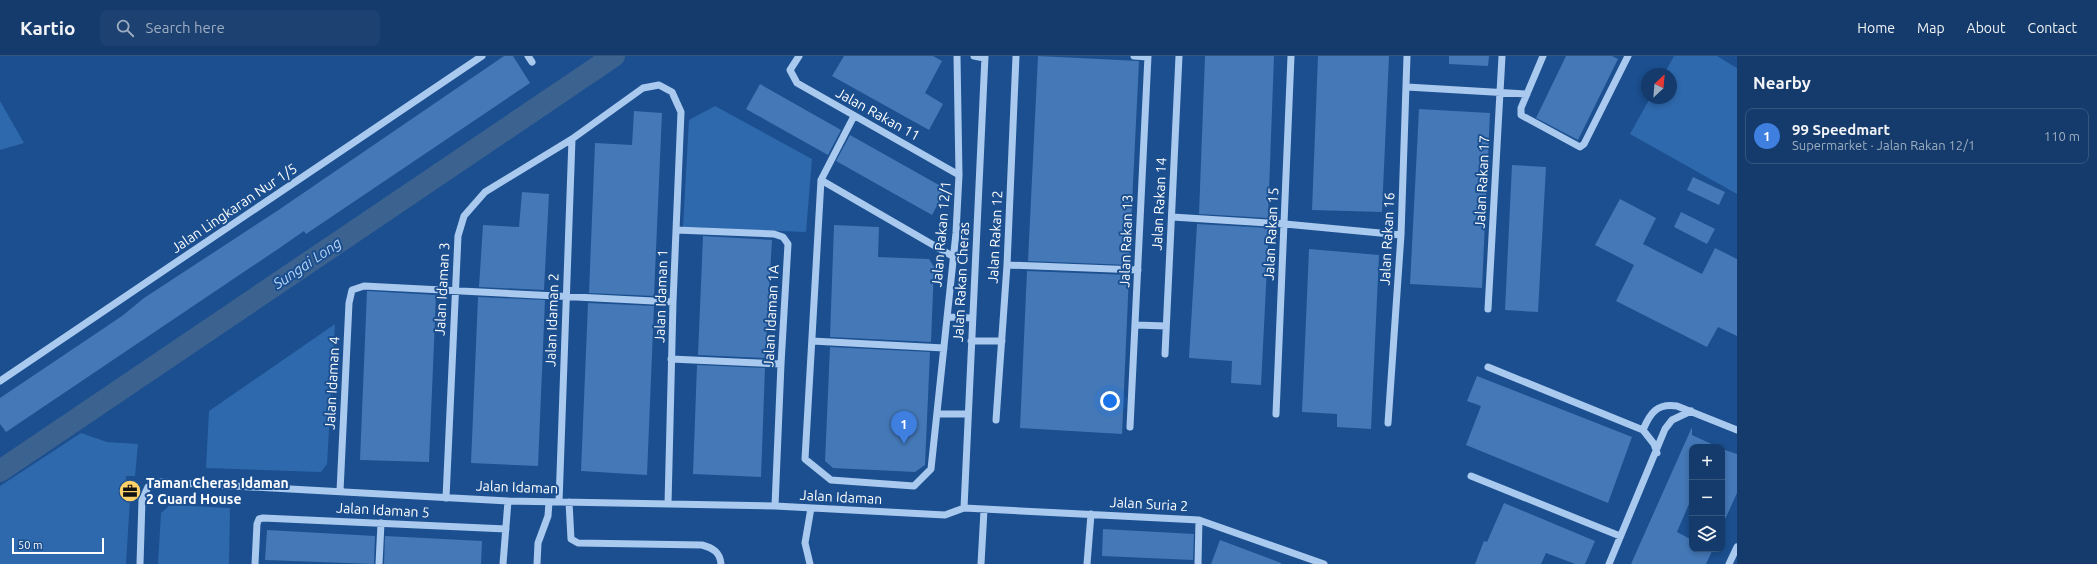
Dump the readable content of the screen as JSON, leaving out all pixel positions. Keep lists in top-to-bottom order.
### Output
{
  "streets": {
    "street": [
      "Jalan Rakan 11",
      "Jalan Rakan 17",
      "Jalan Rakan 14",
      "Jalan Lingkaran Nur 1/5",
      "Jalan Rakan 12/1",
      "Jalan Rakan 15",
      "Jalan Rakan 12",
      "Jalan Rakan 16",
      "Jalan Rakan 13",
      "Jalan Rakan Cheras",
      "Jalan Idaman 3",
      "Jalan Idaman 1",
      "Jalan Idaman 1A",
      "Jalan Idaman 2",
      "Jalan Idaman 4",
      "Jalan Idaman",
      "Jalan Suria 2",
      "Jalan Idaman 5"
    ]
  },
  "crossings": [
    ["Jalan Rakan 11", "Jalan Rakan 12/1"],
    ["Jalan Rakan Cheras", "Jalan Idaman"],
    ["Jalan Rakan Cheras", "Jalan Suria 2"],
    ["Jalan Idaman 3", "Jalan Idaman 1"],
    ["Jalan Idaman 3", "Jalan Idaman 2"],
    ["Jalan Idaman 3", "Jalan Idaman 4"],
    ["Jalan Idaman 3", "Jalan Idaman"],
    ["Jalan Idaman 1", "Jalan Idaman 1A"],
    ["Jalan Idaman 1", "Jalan Idaman"],
    ["Jalan Idaman 1A", "Jalan Idaman"],
    ["Jalan Idaman 2", "Jalan Idaman"],
    ["Jalan Idaman 4", "Jalan Idaman"],
    ["Jalan Idaman", "Jalan Suria 2"]
  ],
  "water": ["Sungai Long"],
  "places": {
    "office": ["Taman Cheras Idaman 2 Guard House"]
  },
  "scale_bar": "50 m",
  "north": "top right",
  "page": {
    "header": "Kartio",
    "search": "Search here",
    "nav": [
      "Home",
      "Map",
      "About",
      "Contact"
    ],
    "heading": "Nearby",
    "list": [
      {
        "mark": "1",
        "name": "99 Speedmart",
        "note": "Supermarket · Jalan Rakan 12/1",
        "value": "110 m"
      }
    ],
    "pins": "1",
    "map_buttons": ["+", "−"],
    "scale": "50 m"
  }
}
